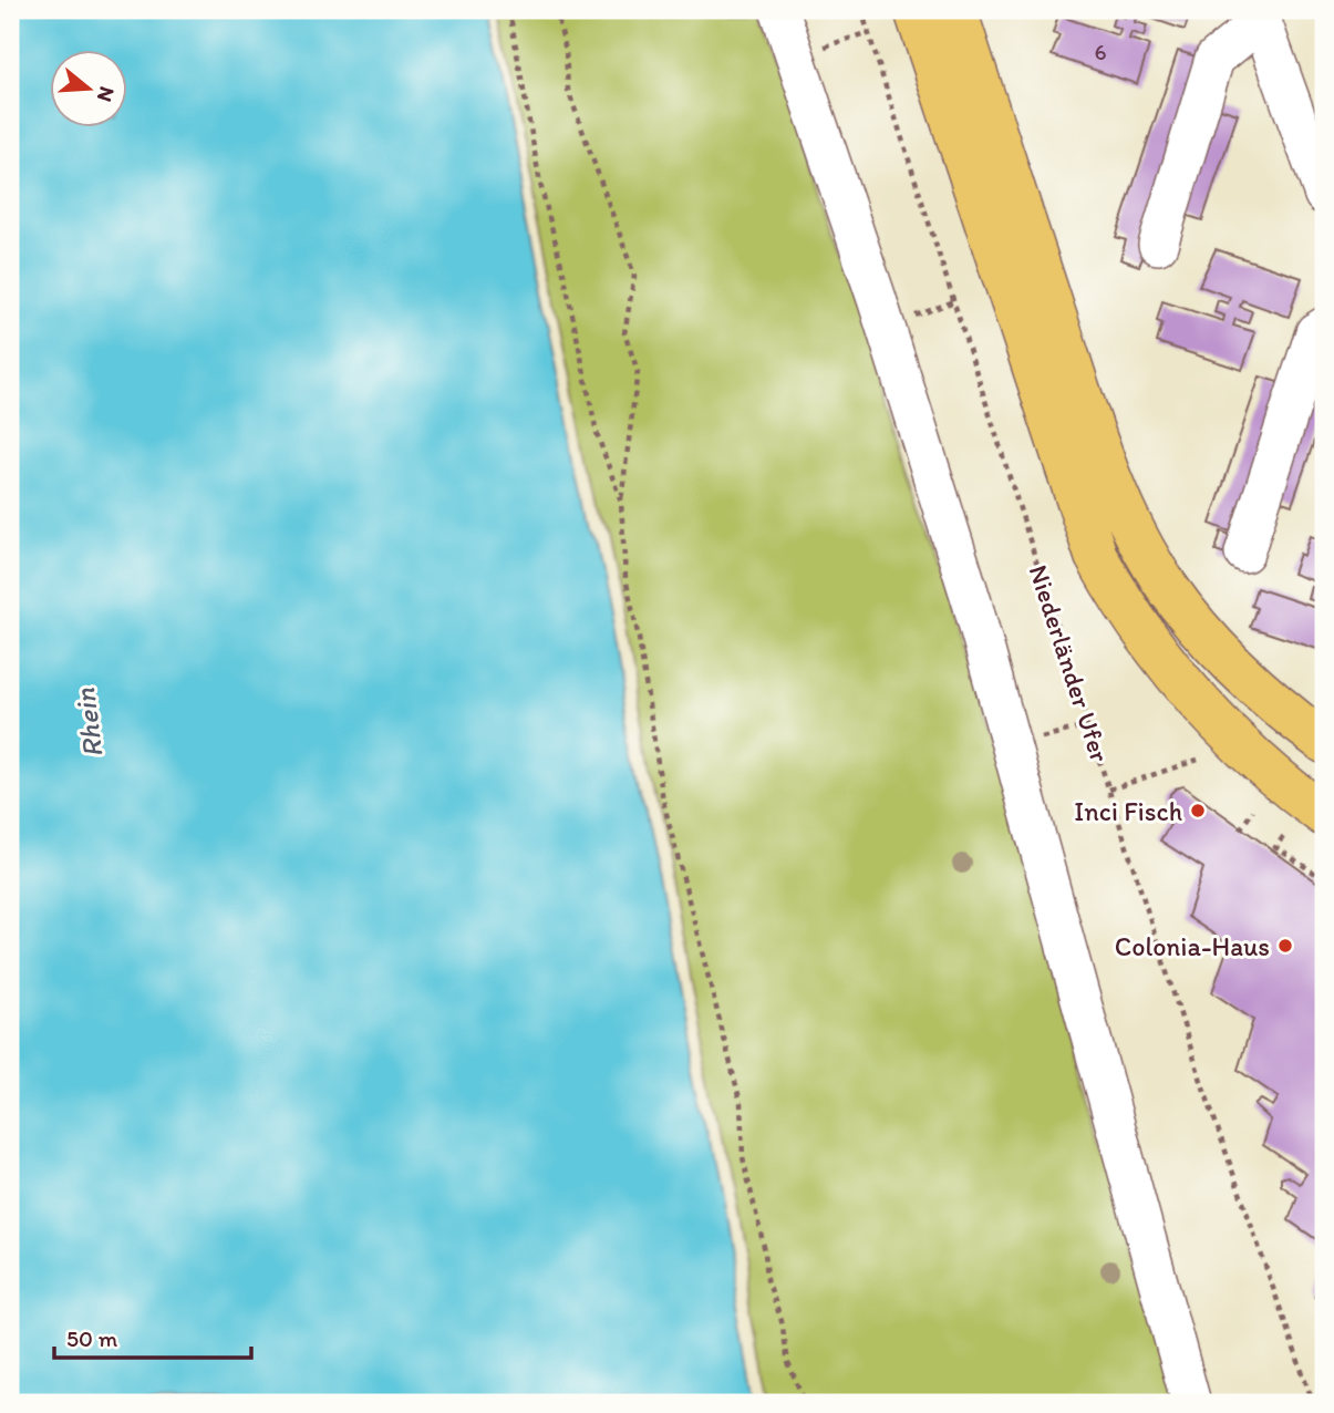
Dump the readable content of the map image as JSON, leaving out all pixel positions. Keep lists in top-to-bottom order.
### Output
{
  "streets": {
    "path": ["Niederländer Ufer"]
  },
  "water": ["Rhein"],
  "places": ["Inci Fisch", "Colonia-Haus"],
  "house_numbers": ["6"],
  "scale_bar": "50 m",
  "north": "right"
}
